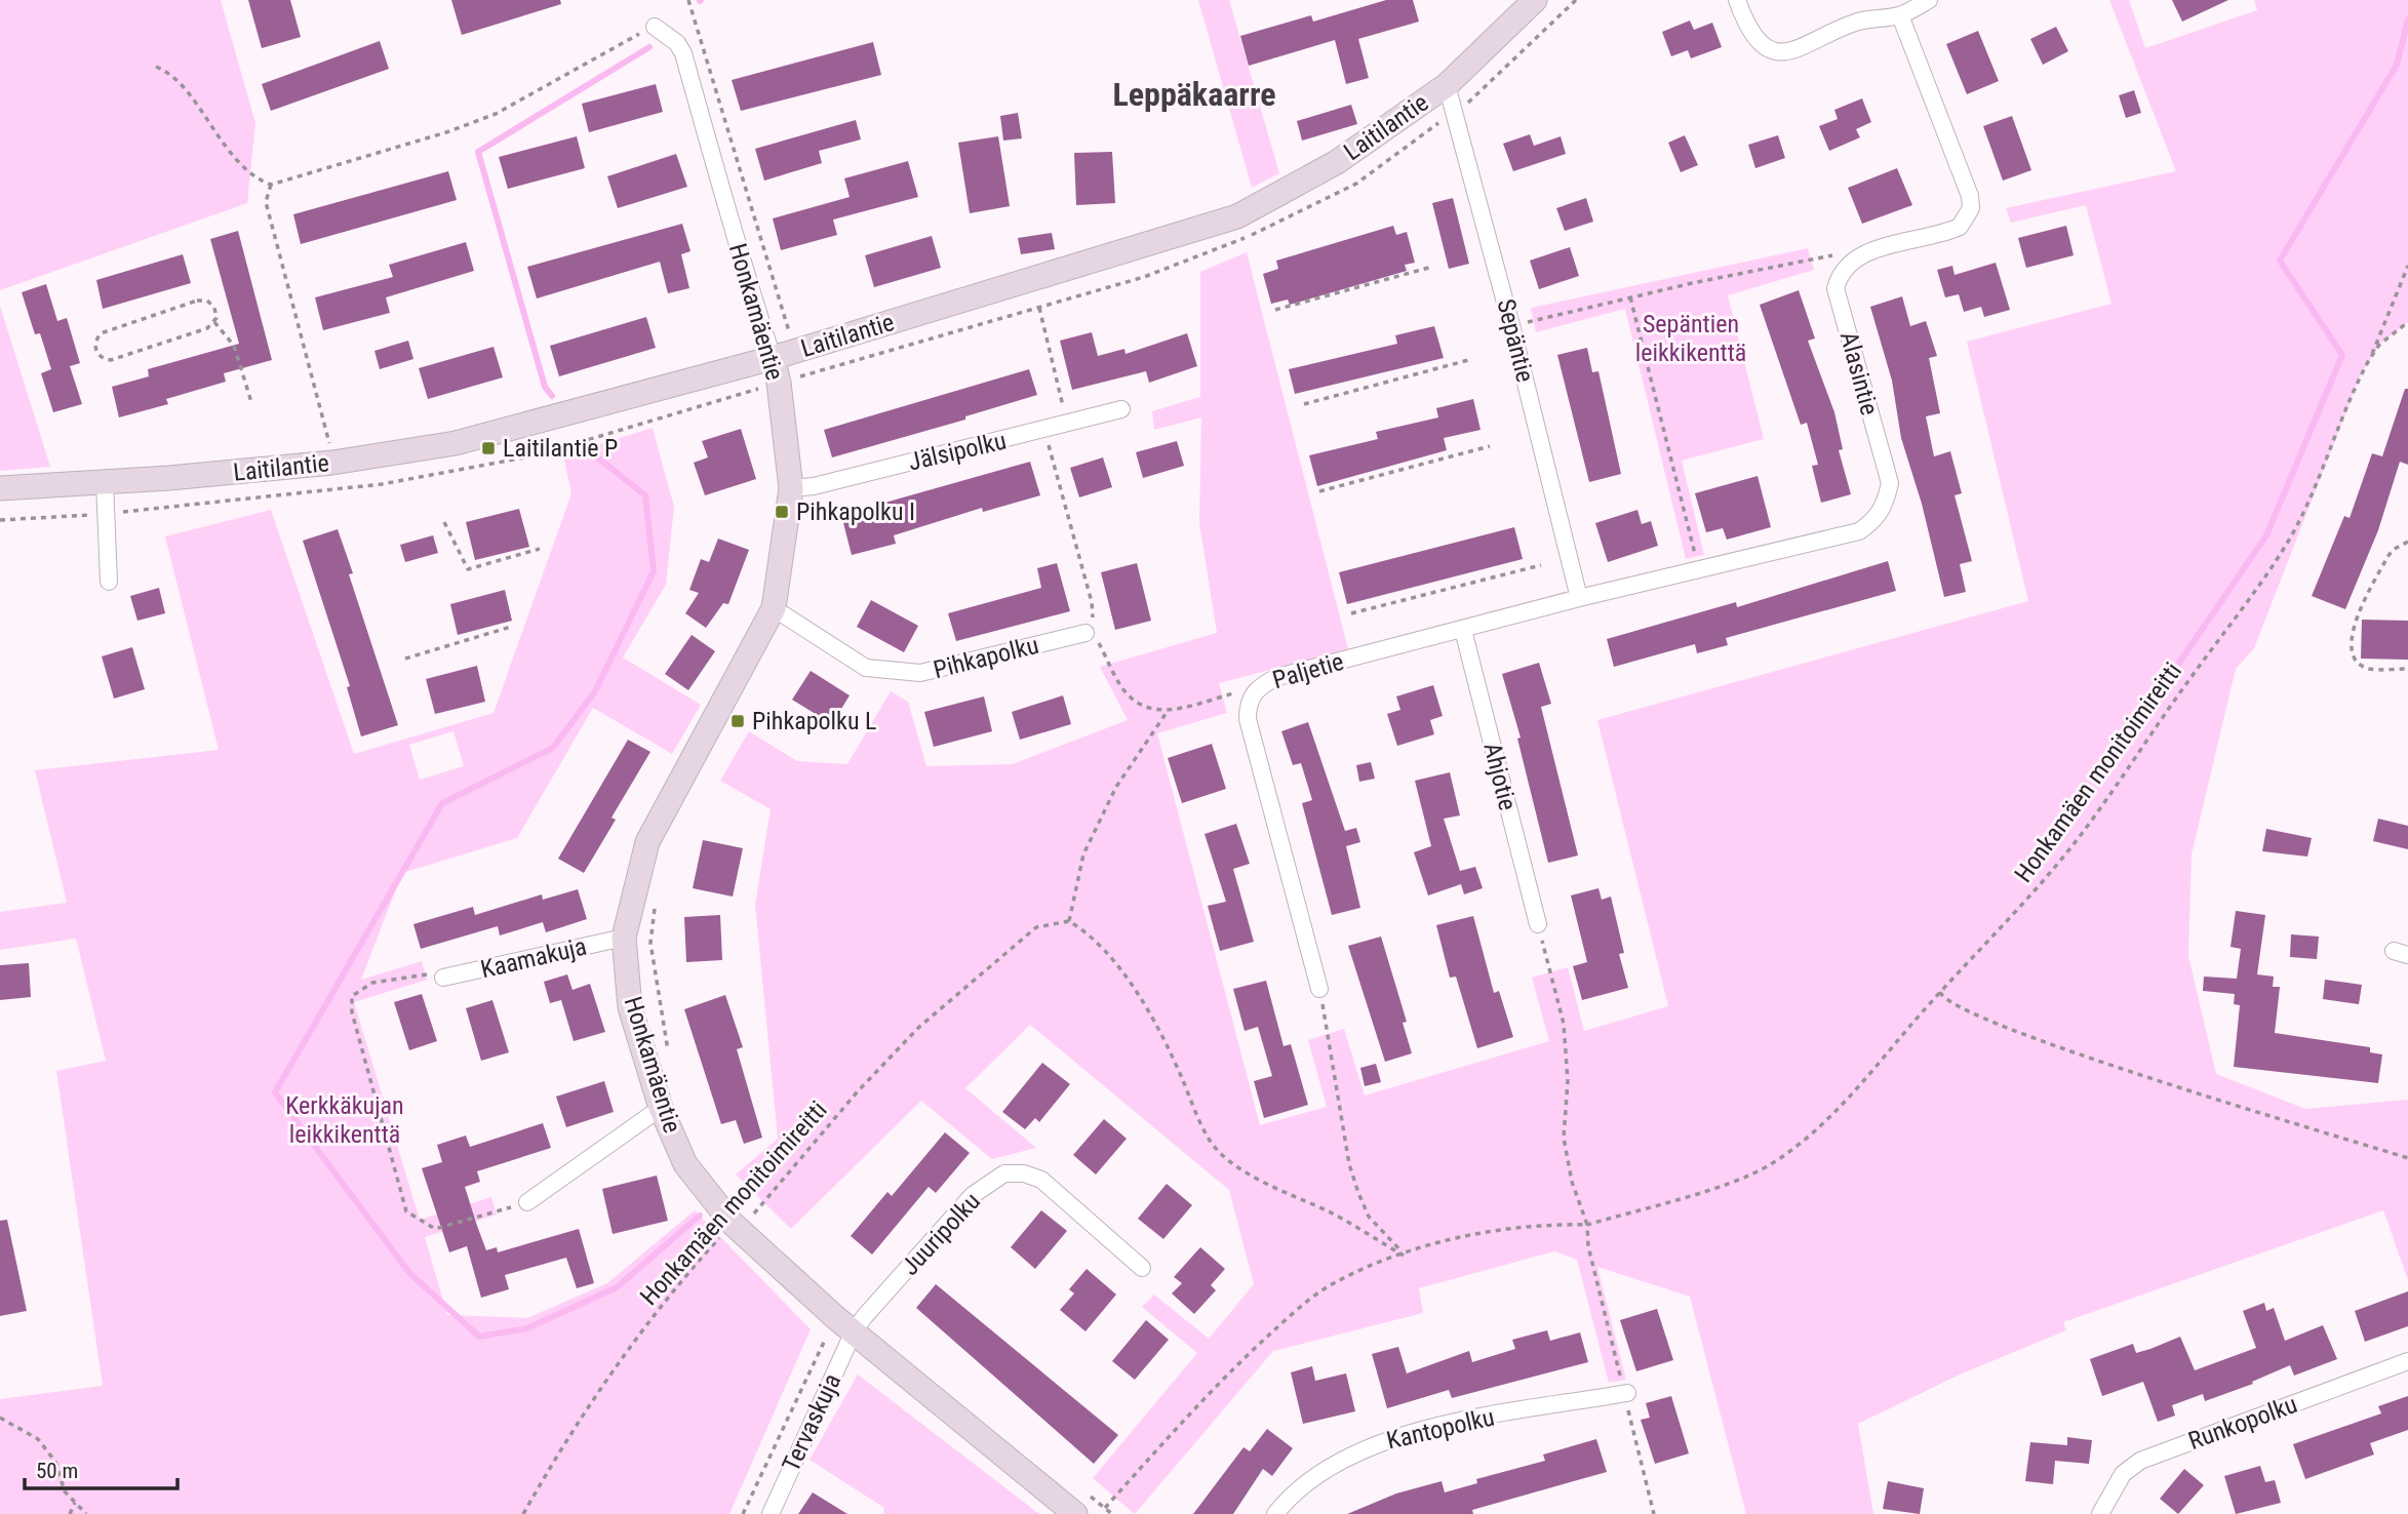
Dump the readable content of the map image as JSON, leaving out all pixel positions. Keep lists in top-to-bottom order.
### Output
{
  "streets": {
    "street": [
      "Laitilantie",
      "Honkamäentie",
      "Sepäntie",
      "Alasintie",
      "Jälsipolku",
      "Pihkapolku",
      "Paljetie",
      "Ahjotie",
      "Kaamakuja",
      "Juuripolku",
      "Tervaskuja",
      "Runkopolku",
      "Kantopolku"
    ],
    "path": ["Honkamäen monitoimireitti"]
  },
  "crossings": [
    ["Laitilantie", "Honkamäentie"],
    ["Laitilantie", "Sepäntie"],
    ["Honkamäentie", "Jälsipolku"],
    ["Honkamäentie", "Pihkapolku"],
    ["Honkamäentie", "Honkamäen monitoimireitti"],
    ["Honkamäentie", "Kaamakuja"],
    ["Honkamäentie", "Juuripolku"],
    ["Honkamäentie", "Tervaskuja"],
    ["Sepäntie", "Alasintie"],
    ["Sepäntie", "Paljetie"],
    ["Alasintie", "Paljetie"],
    ["Paljetie", "Ahjotie"],
    ["Juuripolku", "Tervaskuja"]
  ],
  "districts": ["Leppäkaarre"],
  "parks": ["Sepäntien leikkikenttä", "Kerkkäkujan leikkikenttä"],
  "places": {
    "transit": ["Laitilantie P", "Pihkapolku I", "Pihkapolku L"]
  },
  "scale_bar": "50 m"
}
